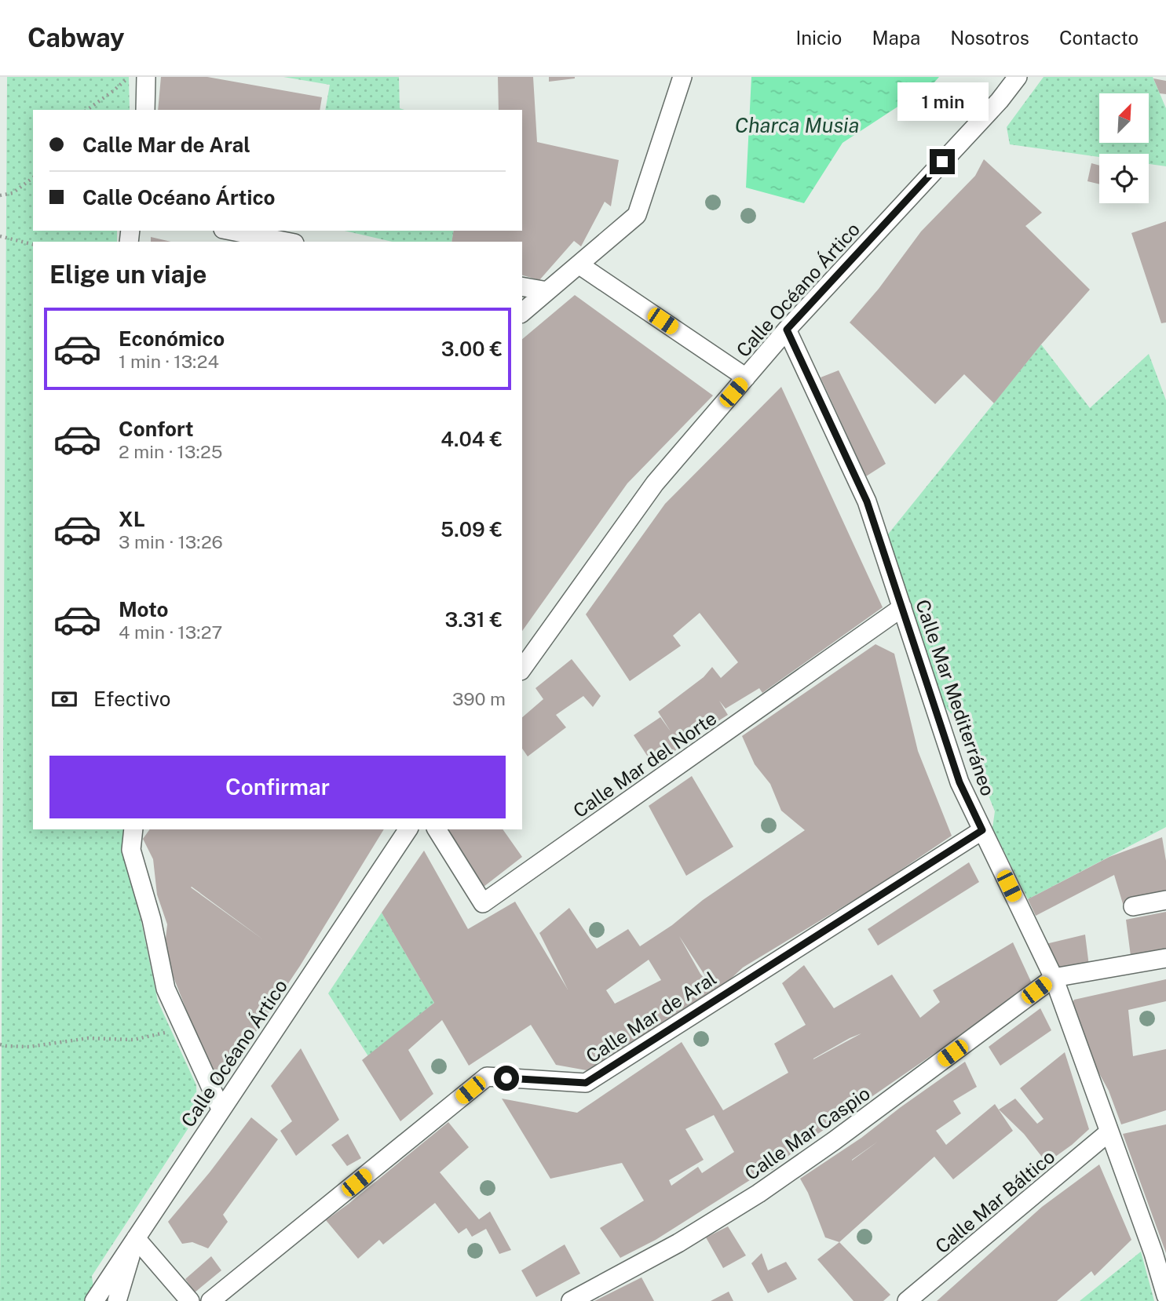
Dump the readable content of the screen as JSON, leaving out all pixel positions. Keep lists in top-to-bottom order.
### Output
{
  "streets": {
    "street": [
      "Calle Océano Ártico",
      "Calle Mar Mediterráneo",
      "Calle Mar del Norte",
      "Calle Mar de Aral",
      "Calle Mar Caspio",
      "Calle Mar Báltico"
    ]
  },
  "crossings": [
    ["Calle Océano Ártico", "Calle Mar Mediterráneo"],
    ["Calle Mar Mediterráneo", "Calle Mar del Norte"],
    ["Calle Mar Mediterráneo", "Calle Mar de Aral"],
    ["Calle Mar Mediterráneo", "Calle Mar Caspio"],
    ["Calle Mar Mediterráneo", "Calle Mar Báltico"]
  ],
  "water": ["Charca Musia"],
  "north": "top right",
  "page": {
    "header": "Cabway",
    "nav": [
      "Inicio",
      "Mapa",
      "Nosotros",
      "Contacto"
    ],
    "bubble": "1 min",
    "banner": ["Calle Mar de Aral", "Calle Océano Ártico"],
    "heading": "Elige un viaje",
    "list": [
      {
        "name": "Económico",
        "note": "1 min · 13:24",
        "value": "3.00 €"
      },
      {
        "name": "Confort",
        "note": "2 min · 13:25",
        "value": "4.04 €"
      },
      {
        "name": "XL",
        "note": "3 min · 13:26",
        "value": "5.09 €"
      },
      {
        "name": "Moto",
        "note": "4 min · 13:27",
        "value": "3.31 €"
      }
    ],
    "pay": ["Efectivo", "390 m"],
    "buttons": "Confirmar"
  }
}
